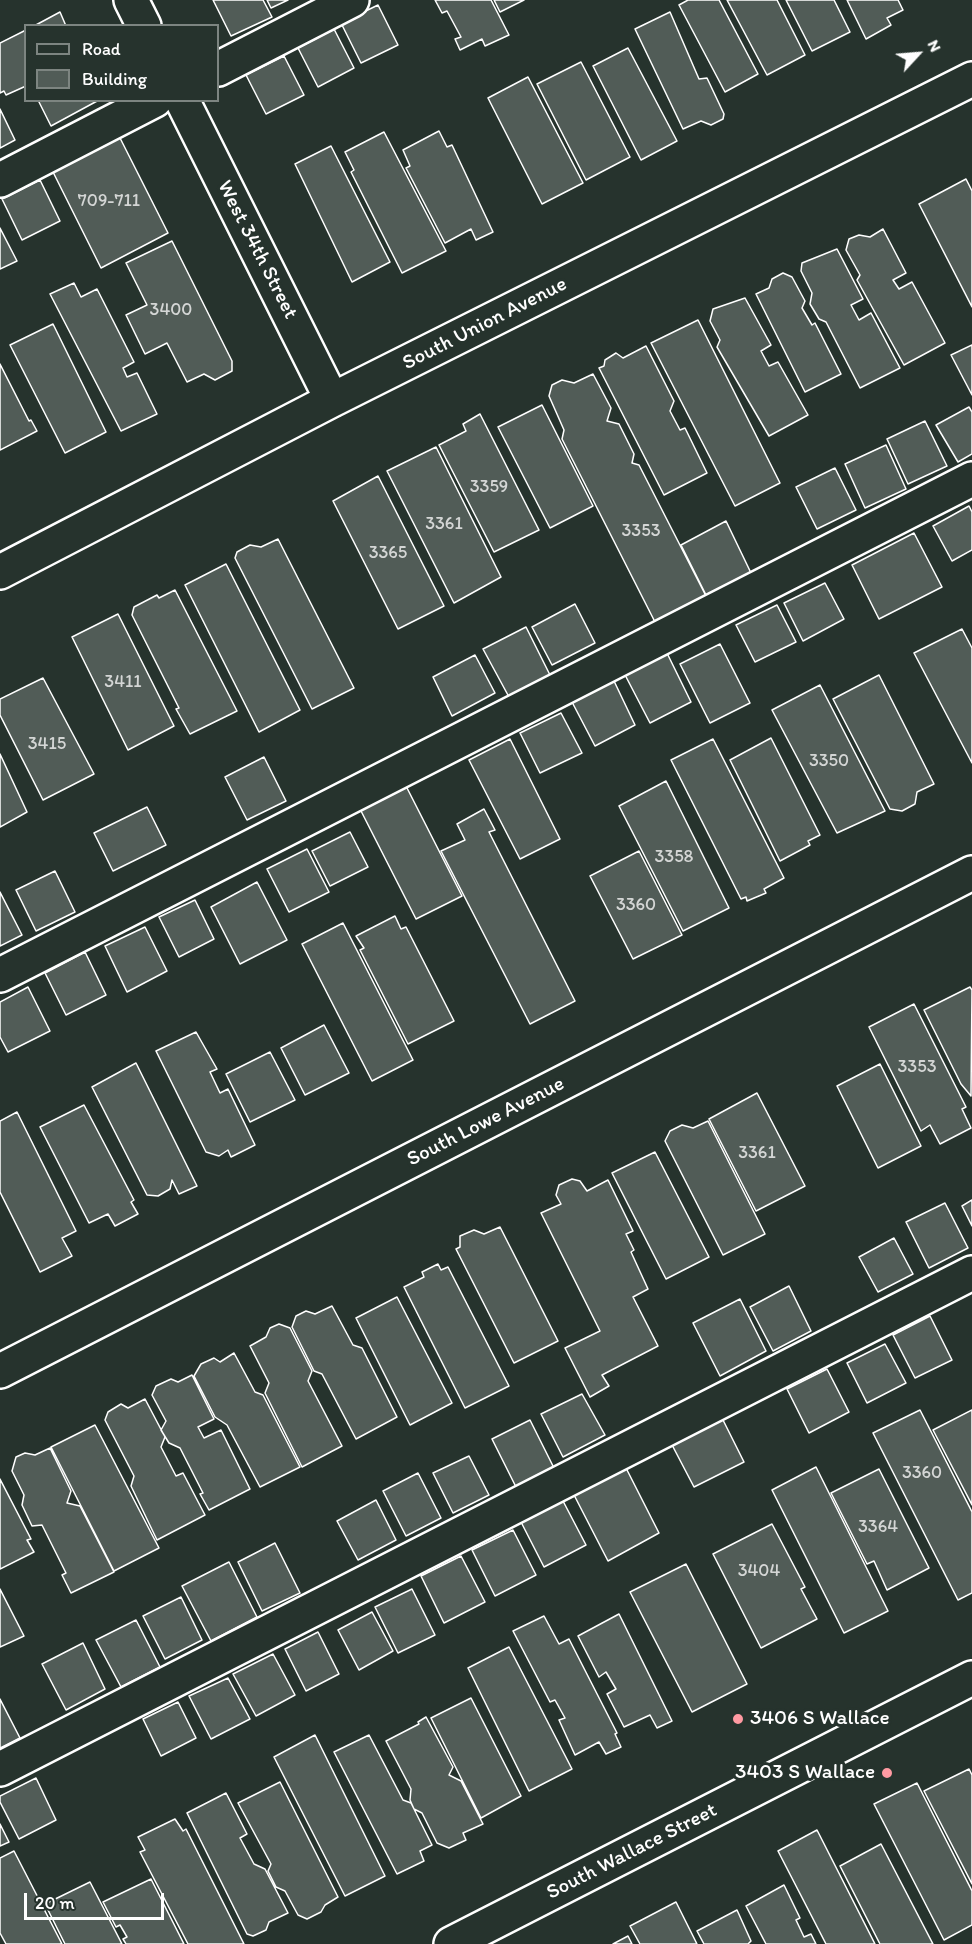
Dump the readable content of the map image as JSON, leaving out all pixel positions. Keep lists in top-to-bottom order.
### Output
{
  "streets": {
    "street": [
      "West 34th Street",
      "South Union Avenue",
      "South Lowe Avenue",
      "South Wallace Street"
    ]
  },
  "crossings": [
    ["West 34th Street", "South Union Avenue"]
  ],
  "places": ["3406 S Wallace", "3403 S Wallace"],
  "house_numbers": [
    "709-711",
    "3400",
    "3359",
    "3361",
    "3353",
    "3365",
    "3411",
    "3415",
    "3350",
    "3358",
    "3360",
    "3353",
    "3361",
    "3360",
    "3364",
    "3404"
  ],
  "legend": ["Road", "Building"],
  "scale_bar": "20 m",
  "north": "top right"
}
